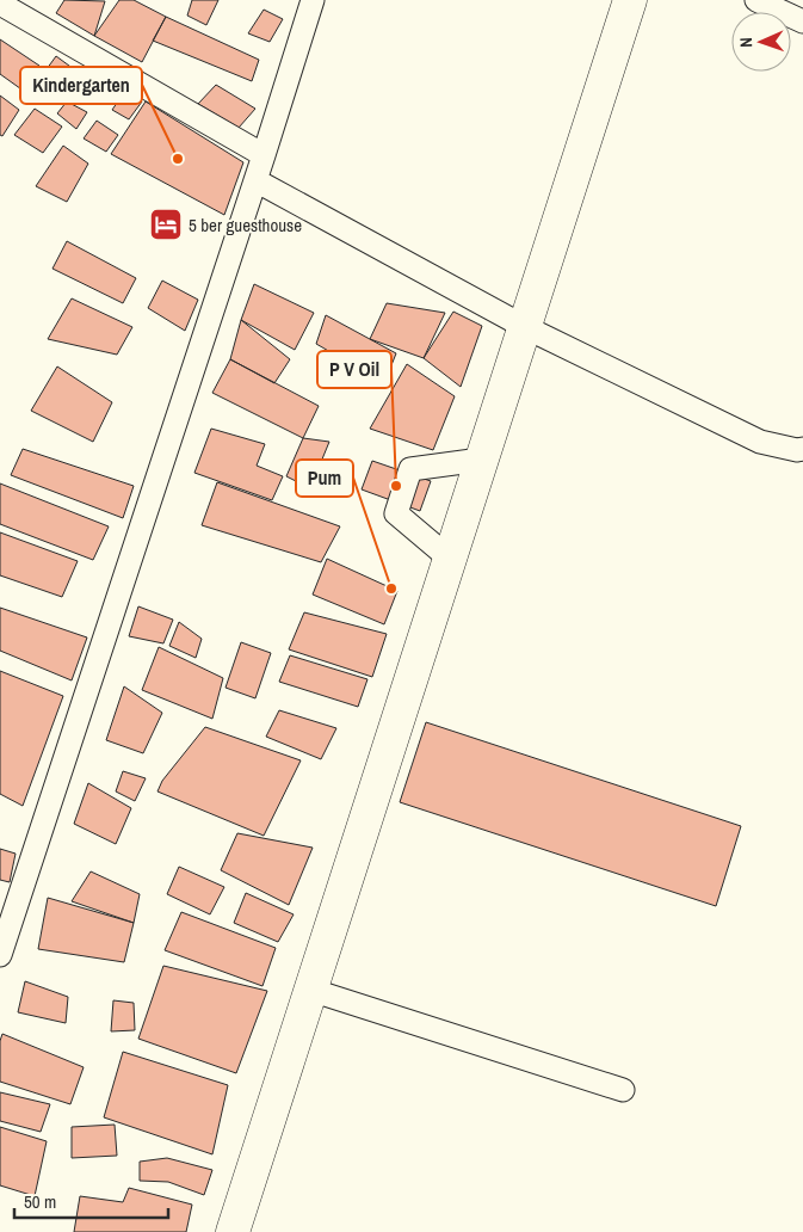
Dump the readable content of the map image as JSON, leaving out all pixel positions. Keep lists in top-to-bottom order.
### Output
{
  "places": {
    "other": ["Kindergarten", "P V Oil", "Pum"],
    "hotel": ["5 ber guesthouse"]
  },
  "scale_bar": "50 m",
  "north": "left"
}
